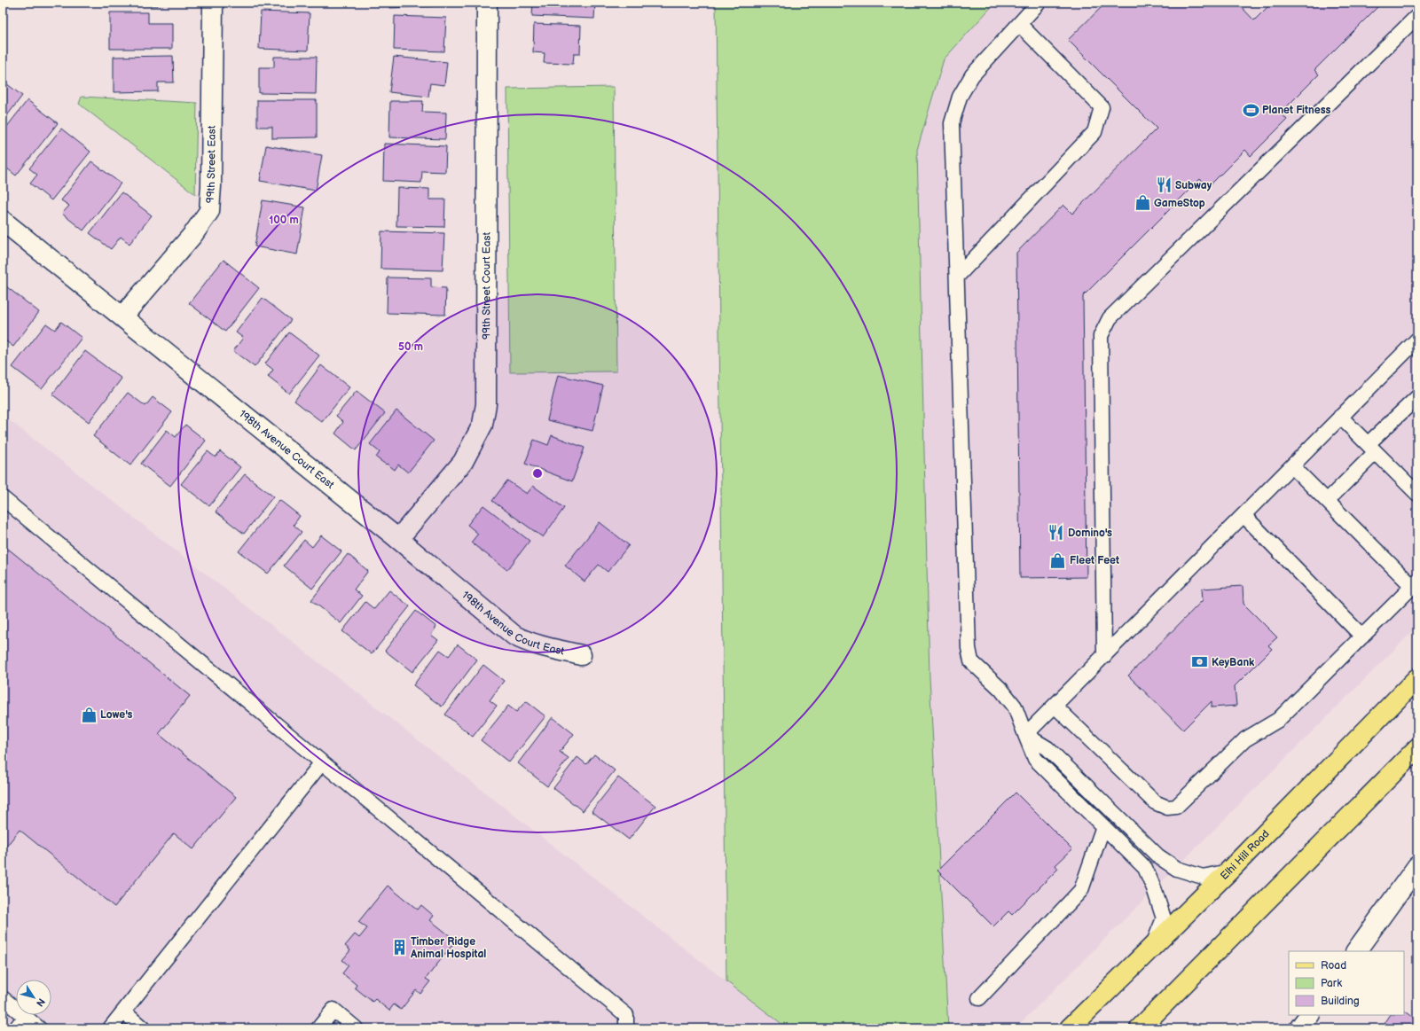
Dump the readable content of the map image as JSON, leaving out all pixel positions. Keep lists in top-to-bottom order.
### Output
{
  "streets": {
    "main road": ["Elhi Hill Road"],
    "street": ["99th Street East", "99th Street Court East", "198th Avenue Court East"]
  },
  "crossings": [
    ["99th Street East", "198th Avenue Court East"],
    ["99th Street Court East", "198th Avenue Court East"]
  ],
  "places": {
    "sports": ["Planet Fitness"],
    "restaurant": ["Subway", "Domino's"],
    "shop": ["GameStop", "Fleet Feet", "Lowe's"],
    "bank": ["KeyBank"],
    "building": ["Timber Ridge Animal Hospital"]
  },
  "legend": ["Road", "Park", "Building"],
  "north": "bottom right",
  "rings": ["100 m", "50 m"]
}
